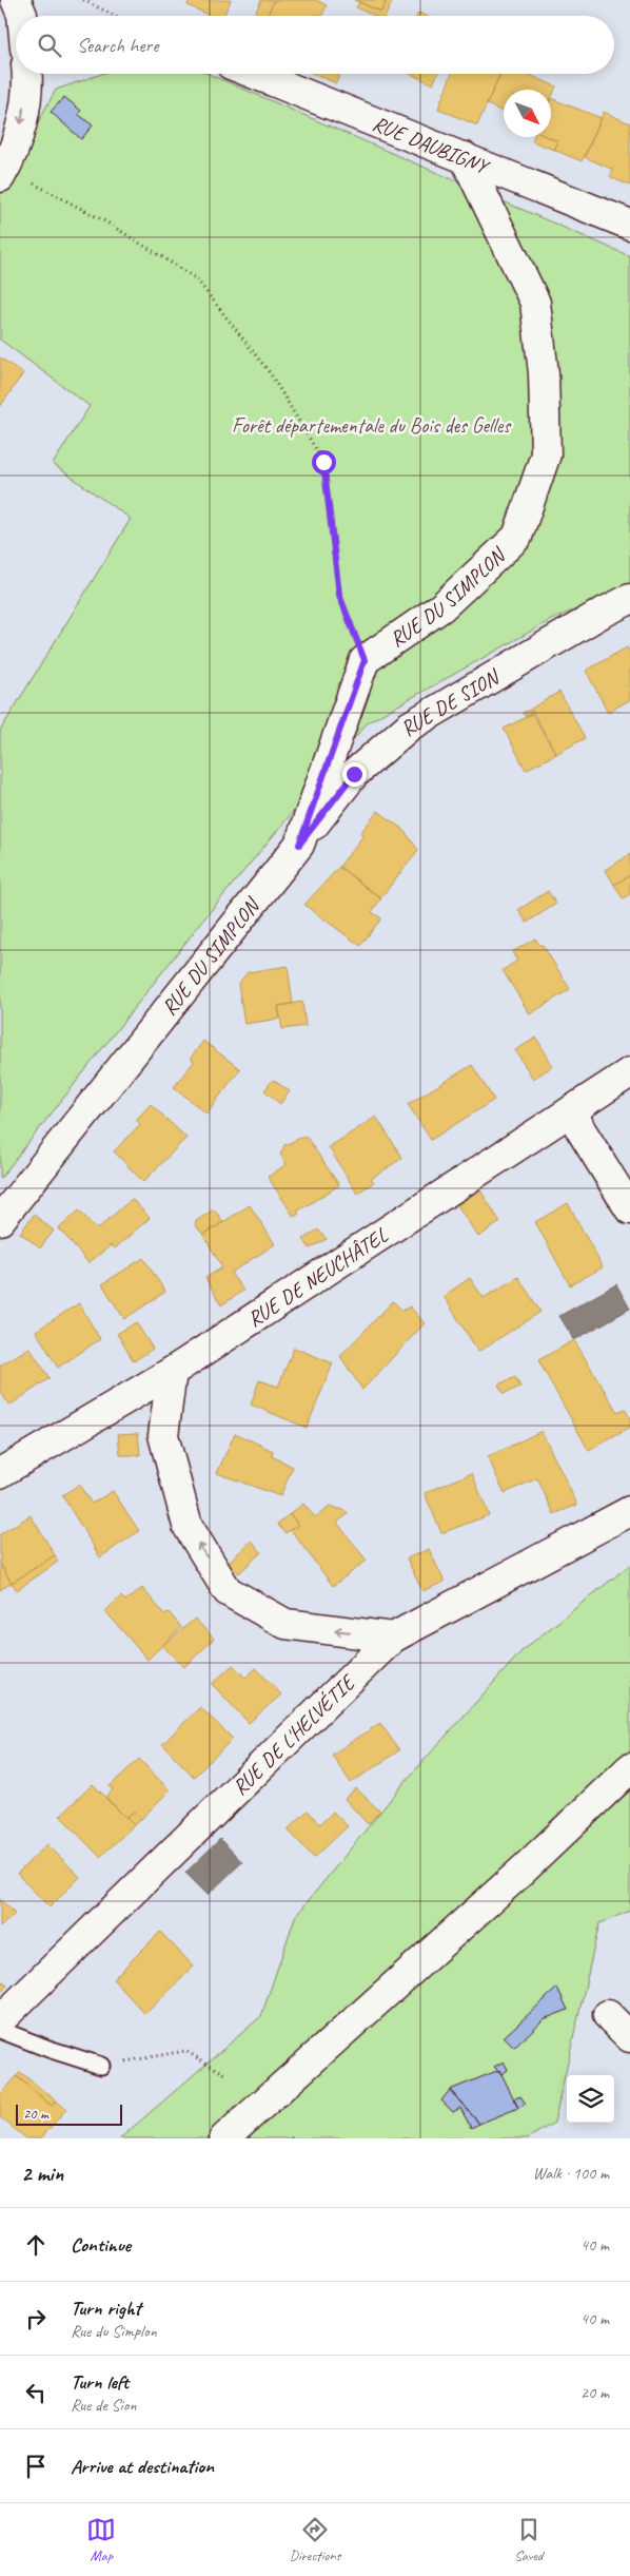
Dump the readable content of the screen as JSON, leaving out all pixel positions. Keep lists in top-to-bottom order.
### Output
{
  "streets": {
    "street": [
      "RUE DAUBIGNY",
      "RUE DU SIMPLON",
      "RUE DE SION",
      "RUE DE NEUCHÂTEL",
      "RUE DE L'HELVÉTIE"
    ]
  },
  "crossings": [
    ["RUE DAUBIGNY", "RUE DU SIMPLON"],
    ["RUE DU SIMPLON", "RUE DE SION"]
  ],
  "parks": ["Forêt départementale du Bois des Gelles"],
  "scale_bar": "20 m",
  "north": "bottom right",
  "page": {
    "search": "Search here",
    "scale": "20 m",
    "heading": ["2 min", "Walk · 100 m"],
    "list": [
      ["Continue", "40 m"],
      ["Turn right", "Rue du Simplon", "40 m"],
      ["Turn left", "Rue de Sion", "20 m"],
      "Arrive at destination"
    ],
    "nav": ["Map", "Directions", "Saved"]
  }
}
